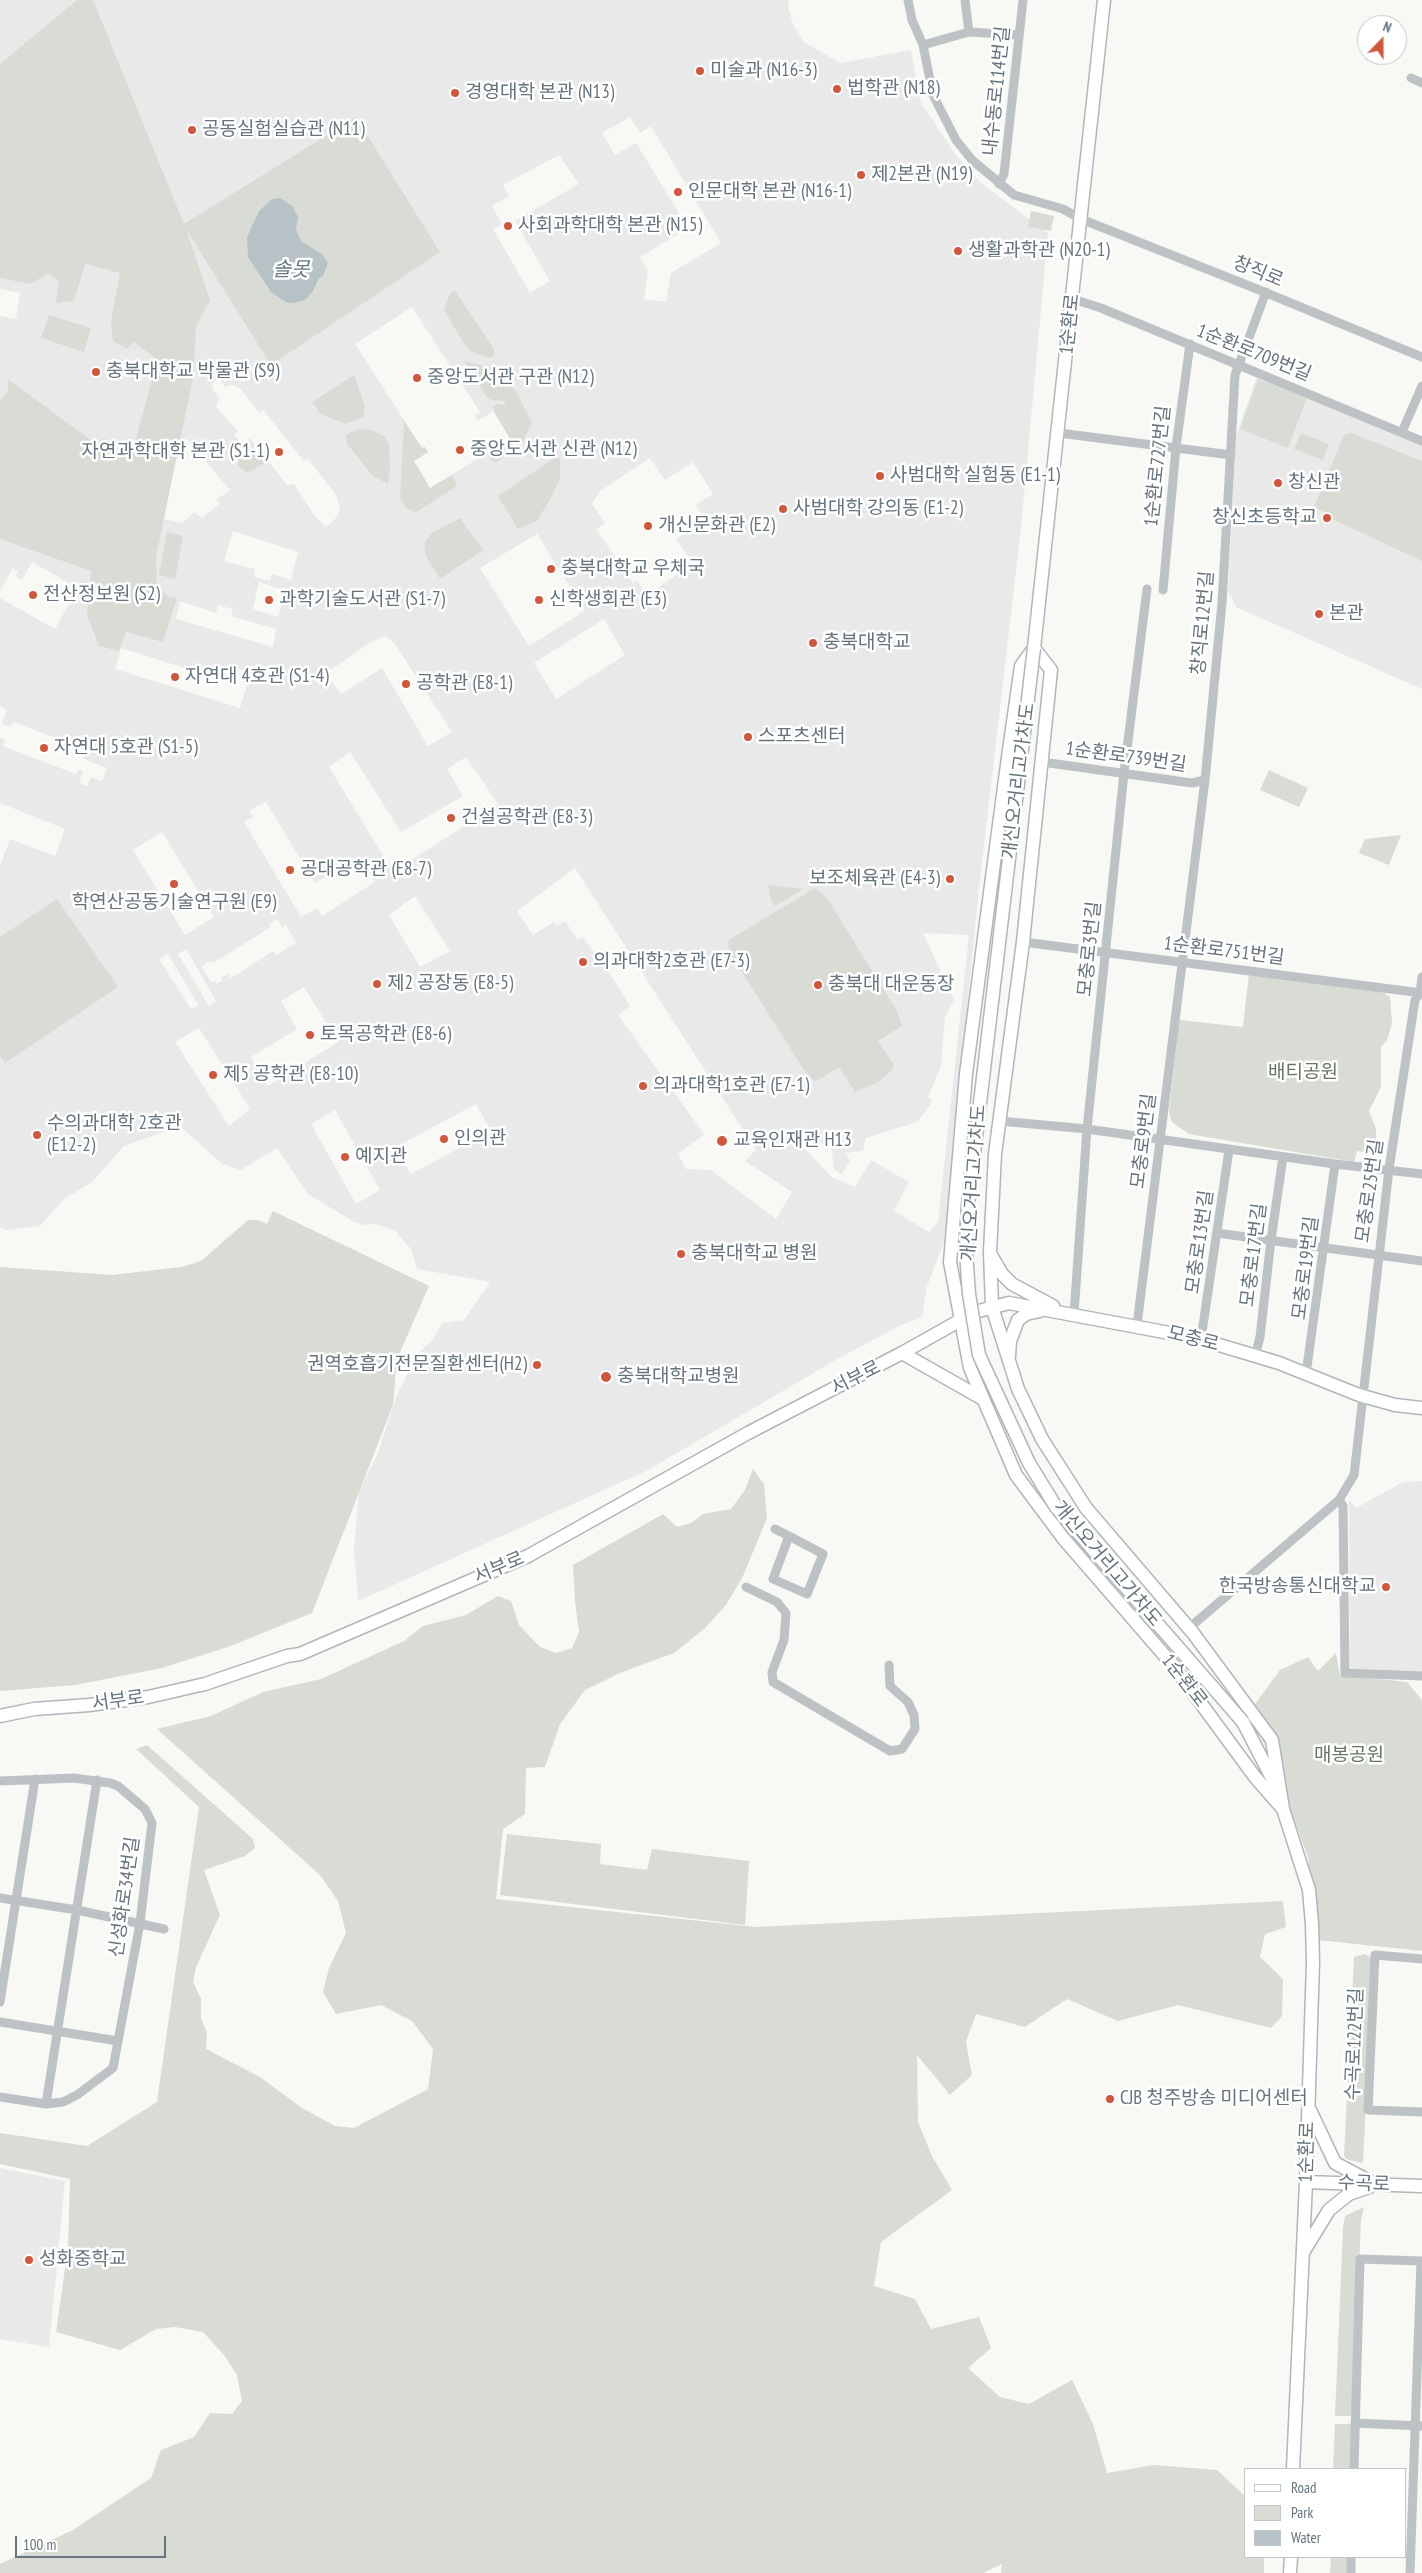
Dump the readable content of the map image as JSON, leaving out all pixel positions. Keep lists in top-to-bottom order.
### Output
{
  "streets": {
    "main road": [
      "1순환로",
      "개신오거리고가차도",
      "모충로",
      "서부로",
      "수곡로"
    ],
    "street": [
      "내수동로114번길",
      "창직로",
      "1순환로709번길",
      "1순환로727번길",
      "창직로12번길",
      "1순환로739번길",
      "모충로3번길",
      "1순환로751번길",
      "모충로9번길",
      "모충로25번길",
      "모충로13번길",
      "모충로17번길",
      "모충로19번길",
      "신성화로34번길",
      "수곡로122번길"
    ]
  },
  "crossings": [
    ["내수동로114번길", "창직로"],
    ["창직로", "1순환로"],
    ["창직로", "창직로12번길"],
    ["1순환로", "1순환로709번길"],
    ["1순환로", "개신오거리고가차도"],
    ["1순환로", "모충로"],
    ["1순환로", "서부로"],
    ["1순환로", "수곡로"],
    ["1순환로709번길", "1순환로727번길"],
    ["1순환로709번길", "창직로12번길"],
    ["창직로12번길", "1순환로739번길"],
    ["창직로12번길", "1순환로751번길"],
    ["창직로12번길", "모충로9번길"],
    ["1순환로739번길", "모충로3번길"],
    ["모충로3번길", "1순환로751번길"],
    ["모충로3번길", "모충로"],
    ["1순환로751번길", "모충로9번길"],
    ["1순환로751번길", "모충로25번길"],
    ["모충로9번길", "모충로"],
    ["모충로25번길", "모충로"],
    ["모충로13번길", "모충로"],
    ["모충로17번길", "모충로"],
    ["모충로19번길", "모충로"],
    ["모충로", "서부로"]
  ],
  "water": ["솔못"],
  "parks": ["배티공원", "매봉공원"],
  "places": [
    "미술과 (N16-3)",
    "법학관 (N18)",
    "경영대학 본관 (N13)",
    "공동실험실습관 (N11)",
    "제2본관 (N19)",
    "인문대학 본관 (N16-1)",
    "사회과학대학 본관 (N15)",
    "생활과학관 (N20-1)",
    "충북대학교 박물관 (S9)",
    "중앙도서관 구관 (N12)",
    "중앙도서관 신관 (N12)",
    "자연과학대학 본관 (S1-1)",
    "사범대학 실험동 (E1-1)",
    "창신관",
    "사범대학 강의동 (E1-2)",
    "창신초등학교",
    "개신문화관 (E2)",
    "충북대학교 우체국",
    "전산정보원 (S2)",
    "과학기술도서관 (S1-7)",
    "신학생회관 (E3)",
    "본관",
    "충북대학교",
    "자연대 4호관 (S1-4)",
    "공학관 (E8-1)",
    "스포츠센터",
    "자연대 5호관 (S1-5)",
    "건설공학관 (E8-3)",
    "공대공학관 (E8-7)",
    "보조체육관 (E4-3)",
    "학연산공동기술연구원 (E9)",
    "의과대학2호관 (E7-3)",
    "제2 공장동 (E8-5)",
    "충북대 대운동장",
    "토목공학관 (E8-6)",
    "제5 공학관 (E8-10)",
    "의과대학1호관 (E7-1)",
    "수의과대학 2호관 (E12-2)",
    "인의관",
    "교육인재관 H13",
    "예지관",
    "충북대학교 병원",
    "권역호흡기전문질환센터(H2)",
    "충북대학교병원",
    "한국방송통신대학교",
    "CJB 청주방송 미디어센터",
    "성화중학교"
  ],
  "legend": ["Road", "Park", "Water"],
  "scale_bar": "100 m",
  "north": "top"
}
